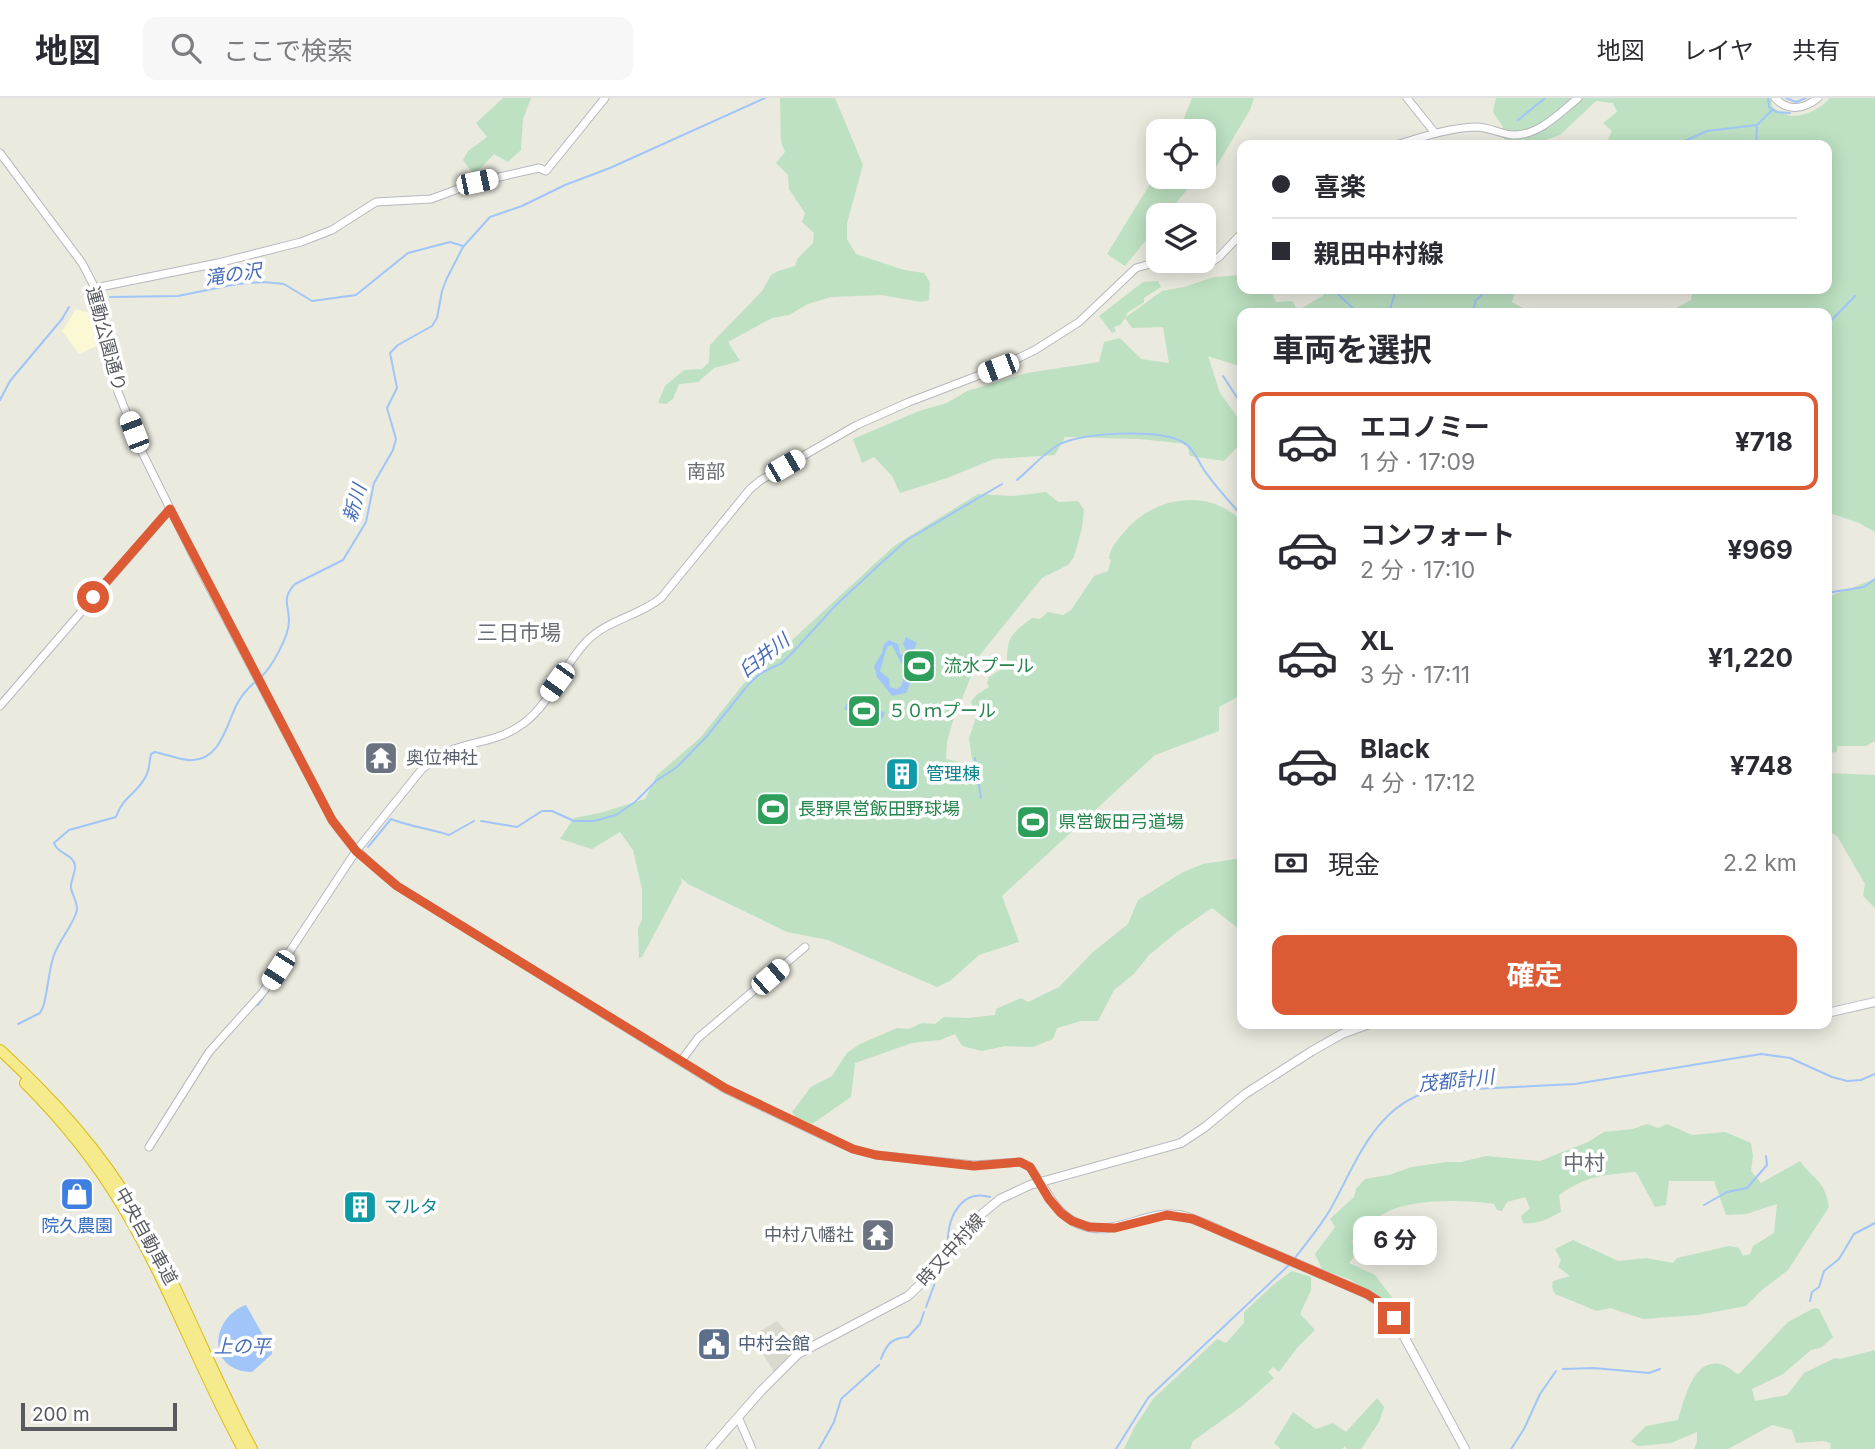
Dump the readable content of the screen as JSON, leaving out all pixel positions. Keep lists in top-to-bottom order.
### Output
{
  "streets": {
    "highway": ["中央自動車道"],
    "main road": ["時又中村線"],
    "street": ["運動公園通り"]
  },
  "crossings": [
    ["運動公園通り", "時又中村線"]
  ],
  "districts": ["南部", "三日市場", "中村"],
  "water": [
    "滝の沢",
    "新川",
    "臼井川",
    "茂都計川",
    "上の平"
  ],
  "places": {
    "sports": [
      "流水プール",
      "５０ｍプール",
      "長野県営飯田野球場",
      "県営飯田弓道場"
    ],
    "temple": ["奥位神社", "中村八幡社"],
    "building": ["管理棟", "マルタ"],
    "shop": ["院久農園"],
    "public building": ["中村会館"]
  },
  "scale_bar": "200 m",
  "page": {
    "header": "地図",
    "search": "ここで検索",
    "nav": ["地図", "レイヤ", "共有"],
    "banner": ["喜楽", "親田中村線"],
    "heading": "車両を選択",
    "list": [
      {
        "name": "エコノミー",
        "note": "1 分 · 17:09",
        "value": "¥718"
      },
      {
        "name": "コンフォート",
        "note": "2 分 · 17:10",
        "value": "¥969"
      },
      {
        "name": "XL",
        "note": "3 分 · 17:11",
        "value": "¥1,220"
      },
      {
        "name": "Black",
        "note": "4 分 · 17:12",
        "value": "¥748"
      }
    ],
    "pay": ["現金", "2.2 km"],
    "buttons": "確定",
    "bubble": "6 分",
    "scale": "200 m"
  }
}
